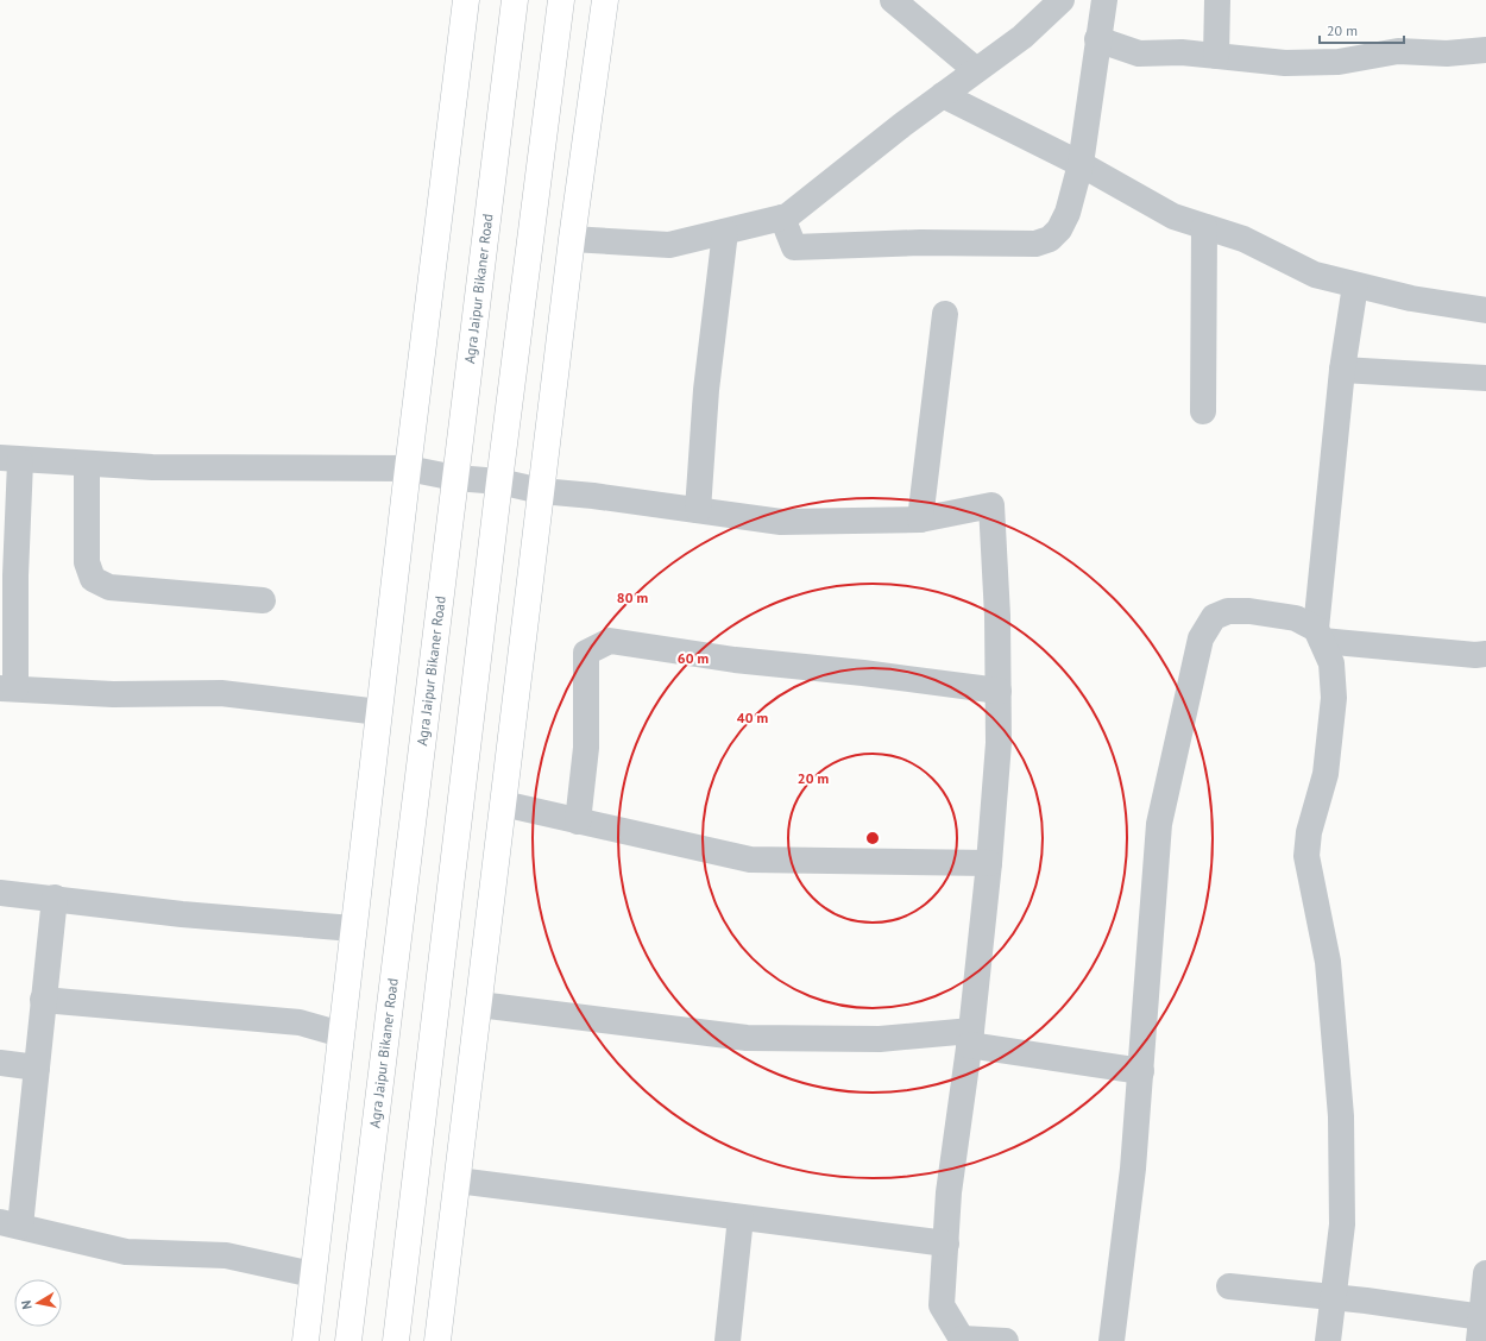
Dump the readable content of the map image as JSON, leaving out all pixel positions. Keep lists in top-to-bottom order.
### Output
{
  "streets": {
    "main road": ["Agra Jaipur Bikaner Road"]
  },
  "scale_bar": "20 m",
  "north": "left",
  "rings": [
    "80 m",
    "60 m",
    "40 m",
    "20 m"
  ]
}
